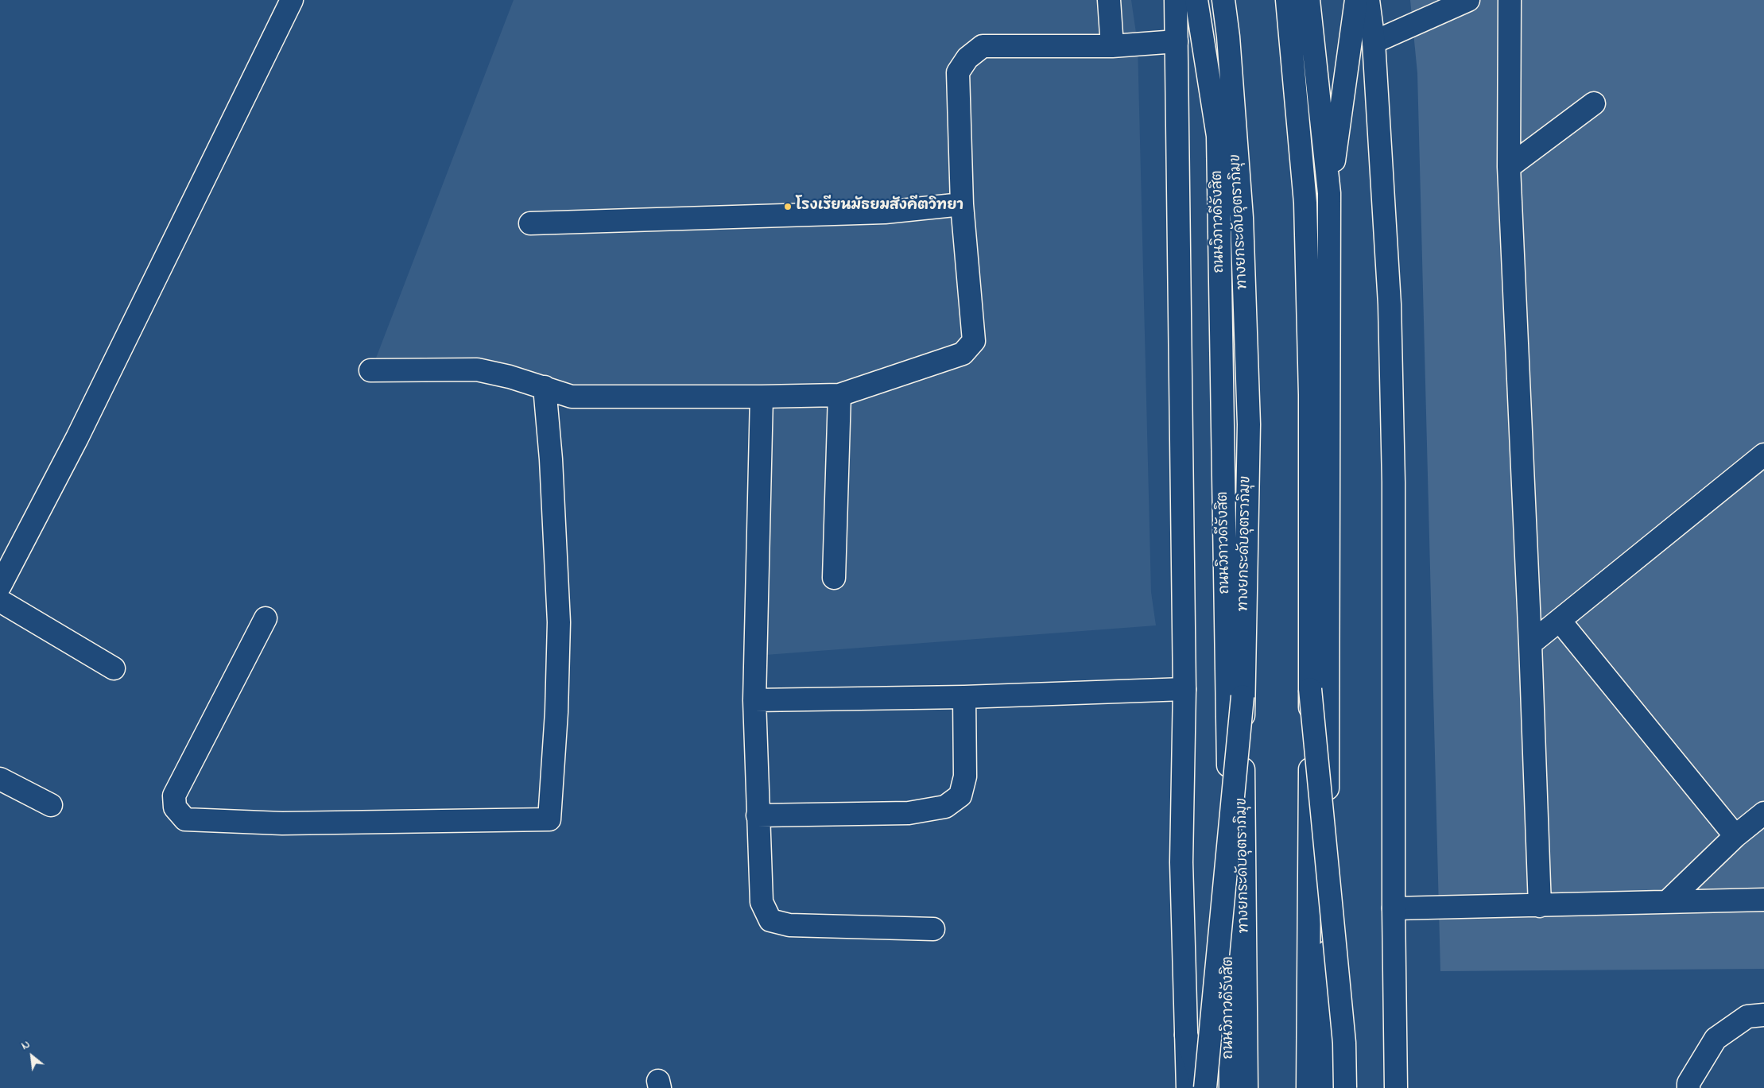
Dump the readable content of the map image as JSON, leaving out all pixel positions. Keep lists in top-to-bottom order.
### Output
{
  "streets": {
    "main road": ["ถนนวิภาวดีรังสิต", "ทางยกระดับอุตราภิมุข"]
  },
  "places": ["โรงเรียนมัธยมสังคีตวิทยา"],
  "north": "top left"
}
